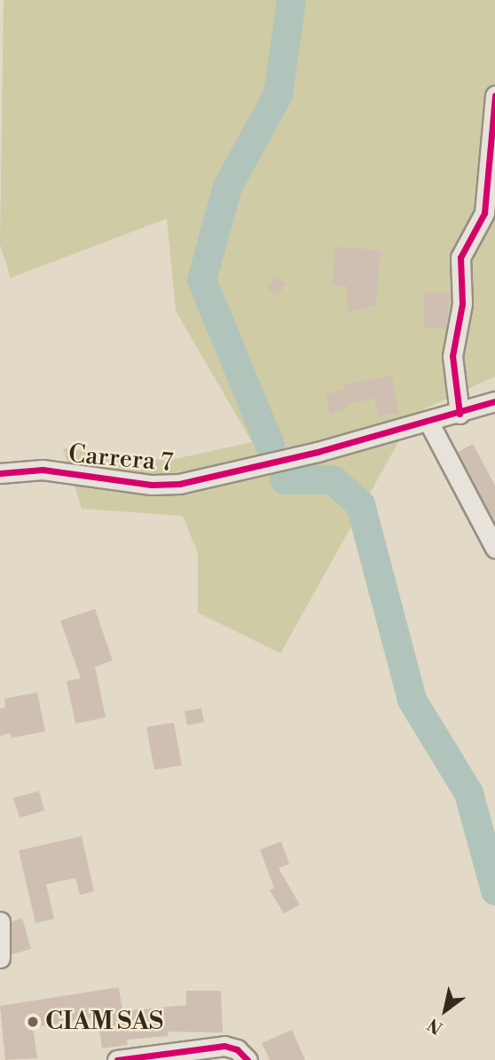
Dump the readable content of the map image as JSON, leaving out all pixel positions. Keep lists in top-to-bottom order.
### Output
{
  "streets": {
    "street": ["Carrera 7"]
  },
  "places": ["CIAM SAS"],
  "north": "bottom left"
}
